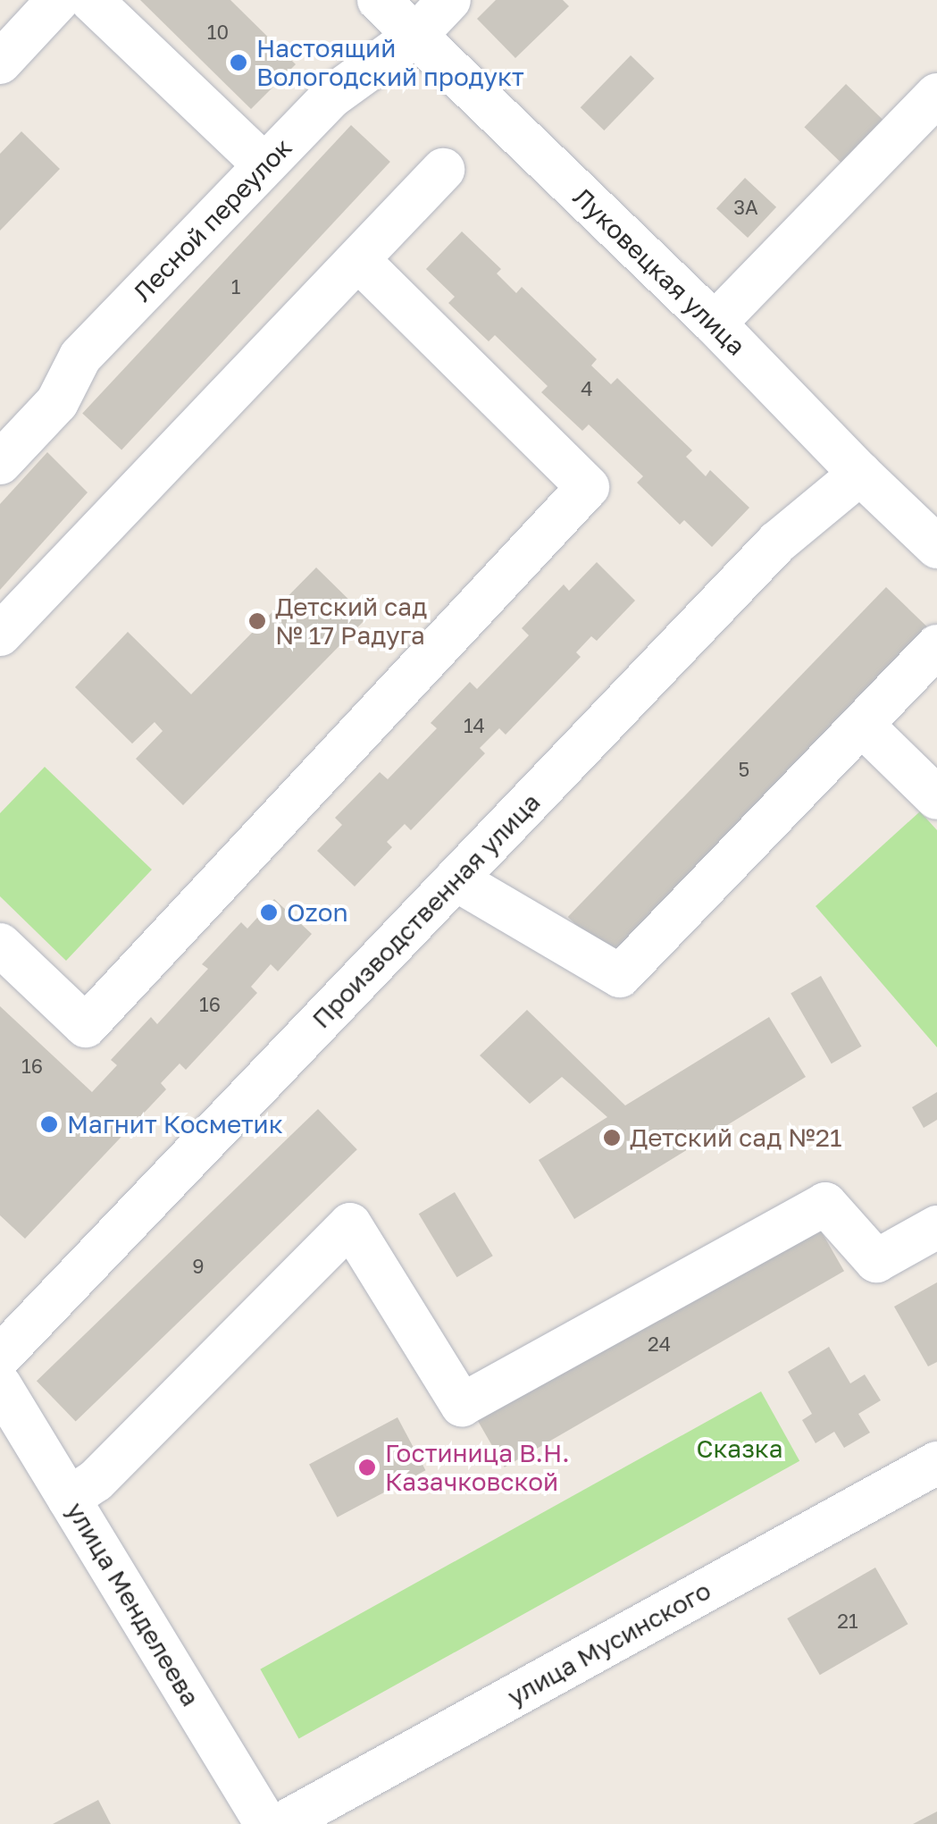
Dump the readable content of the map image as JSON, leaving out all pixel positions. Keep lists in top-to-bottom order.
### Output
{
  "streets": {
    "street": [
      "Лесной переулок",
      "Луковецкая улица",
      "Производственная улица",
      "улица Менделеева",
      "улица Мусинского"
    ]
  },
  "crossings": [
    ["Лесной переулок", "Луковецкая улица"],
    ["Луковецкая улица", "Производственная улица"]
  ],
  "parks": ["Сказка"],
  "places": [
    "Настоящий Вологодский продукт",
    "Детский сад № 17 Радуга",
    "Ozon",
    "Магнит Косметик",
    "Детский сад №21",
    "Гостиница В.Н. Казачковской"
  ],
  "house_numbers": [
    "10",
    "3А",
    "1",
    "4",
    "14",
    "5",
    "16",
    "16",
    "9",
    "24",
    "21"
  ]
}
